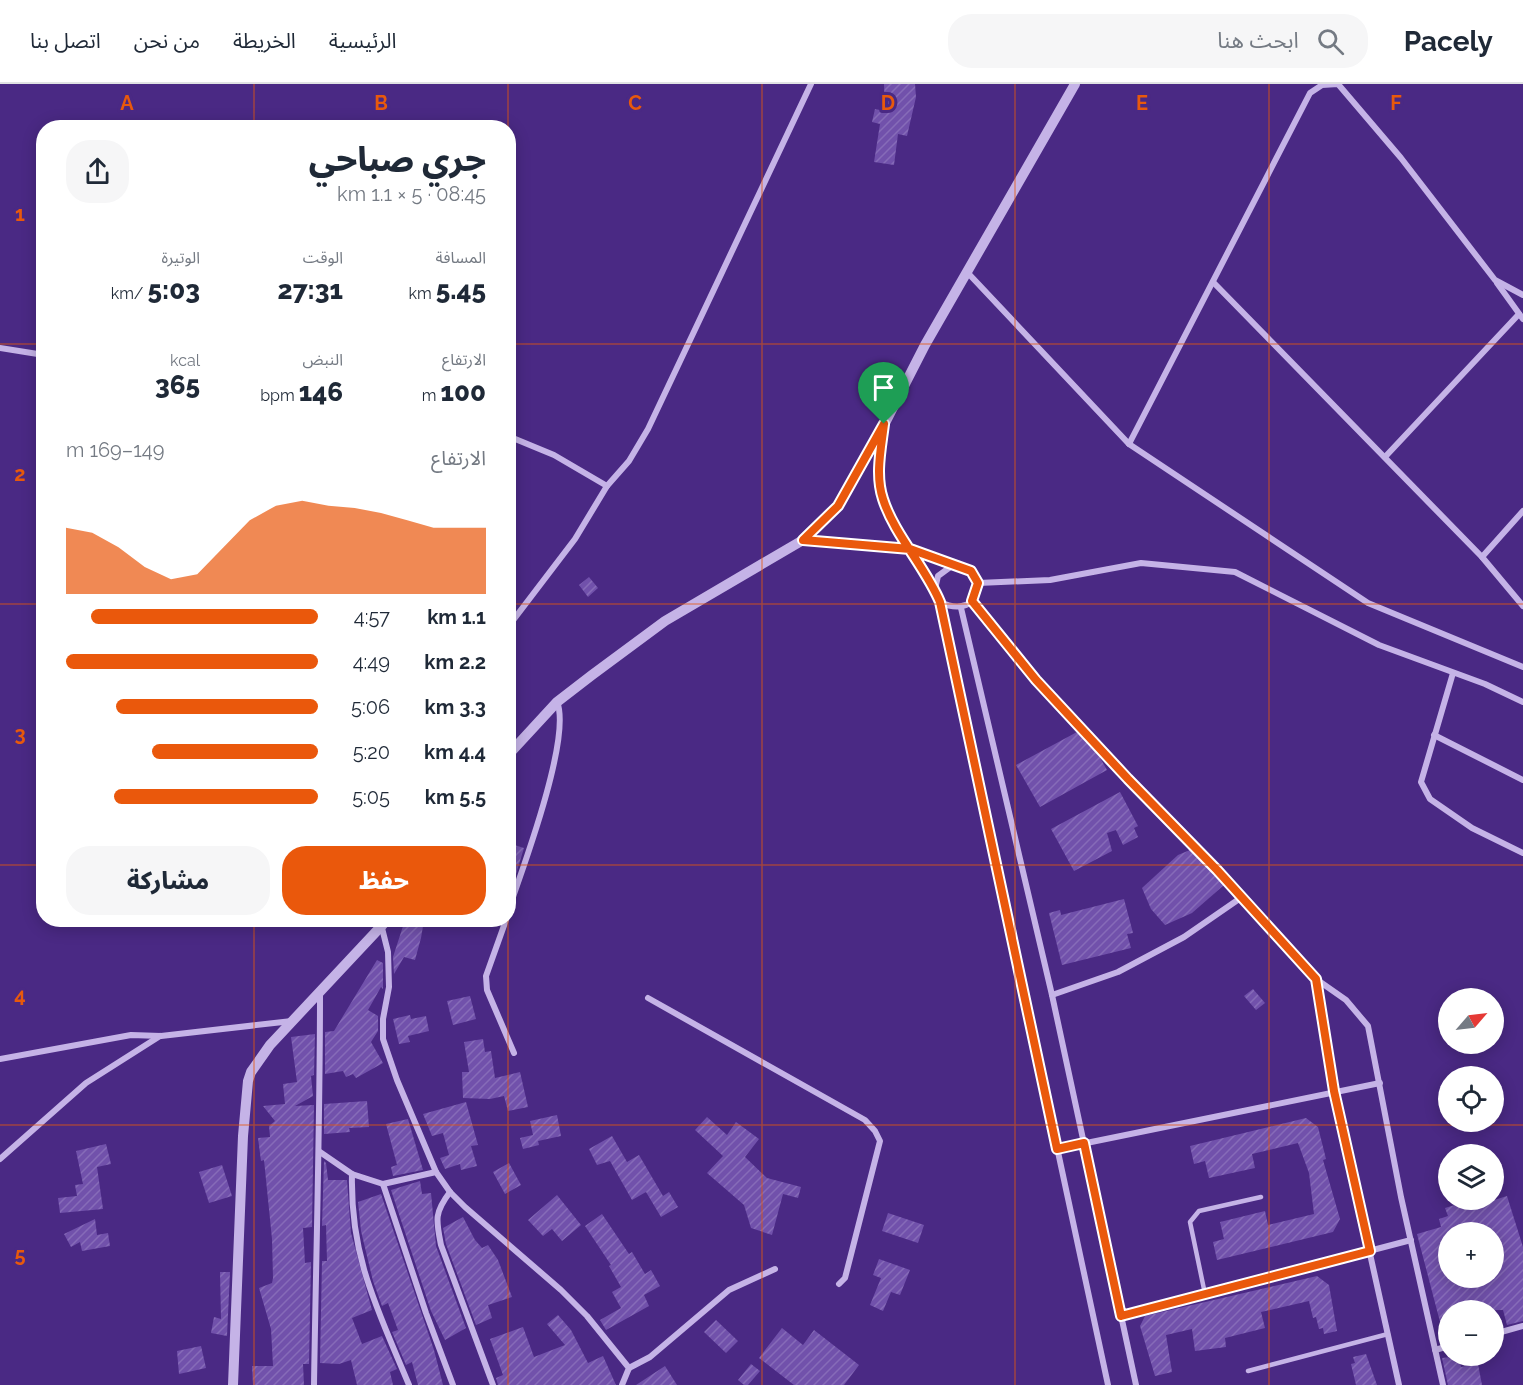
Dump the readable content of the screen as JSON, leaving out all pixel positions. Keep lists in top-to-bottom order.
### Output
{
  "north": "top right",
  "page": {
    "header": "Pacely",
    "search": "ابحث هنا",
    "nav": [
      "الرئيسية",
      "الخريطة",
      "من نحن",
      "اتصل بنا"
    ],
    "heading": ["جري صباحي", "08:45 · 5 × 1.1 km"],
    "stats": [
      ["المسافة", "5.45 km"],
      ["الوقت", "27:31"],
      ["الوتيرة", "5:03 /km"],
      ["الارتفاع", "100 m"],
      ["النبض", "146 bpm"],
      ["kcal", "365"]
    ],
    "chart": ["الارتفاع", "149–169 m"],
    "list": [
      {
        "name": "1.1 km",
        "note": "4:57"
      },
      {
        "name": "2.2 km",
        "note": "4:49"
      },
      {
        "name": "3.3 km",
        "note": "5:06"
      },
      {
        "name": "4.4 km",
        "note": "5:20"
      },
      {
        "name": "5.5 km",
        "note": "5:05"
      }
    ],
    "buttons": ["حفظ", "مشاركة"],
    "map_buttons": ["+", "−"]
  },
  "grid": {
    "columns": [
      "A",
      "B",
      "C",
      "D",
      "E",
      "F"
    ],
    "rows": [
      "1",
      "2",
      "3",
      "4",
      "5"
    ]
  }
}
